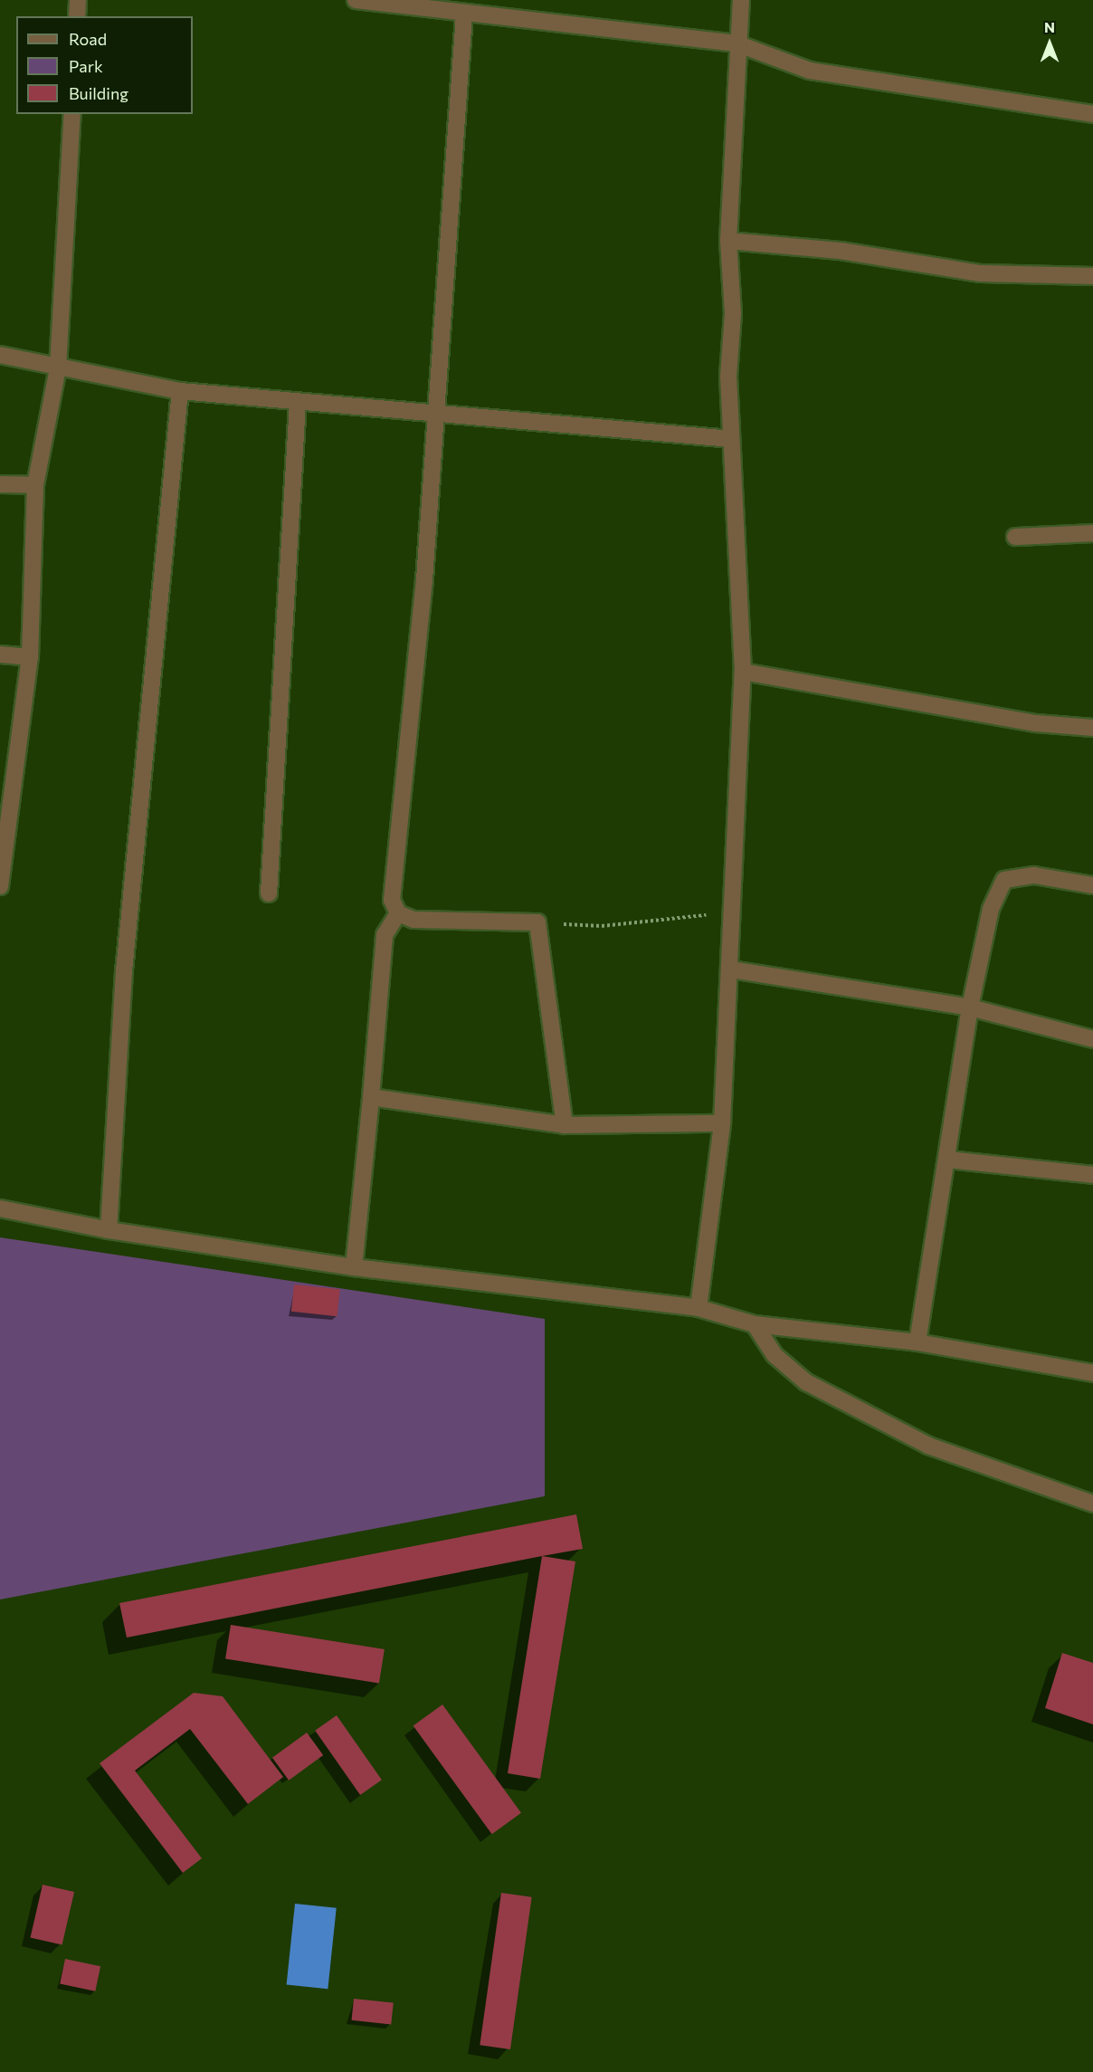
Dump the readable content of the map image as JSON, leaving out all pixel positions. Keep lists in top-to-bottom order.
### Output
{
  "legend": ["Road", "Park", "Building"],
  "north": "top"
}
